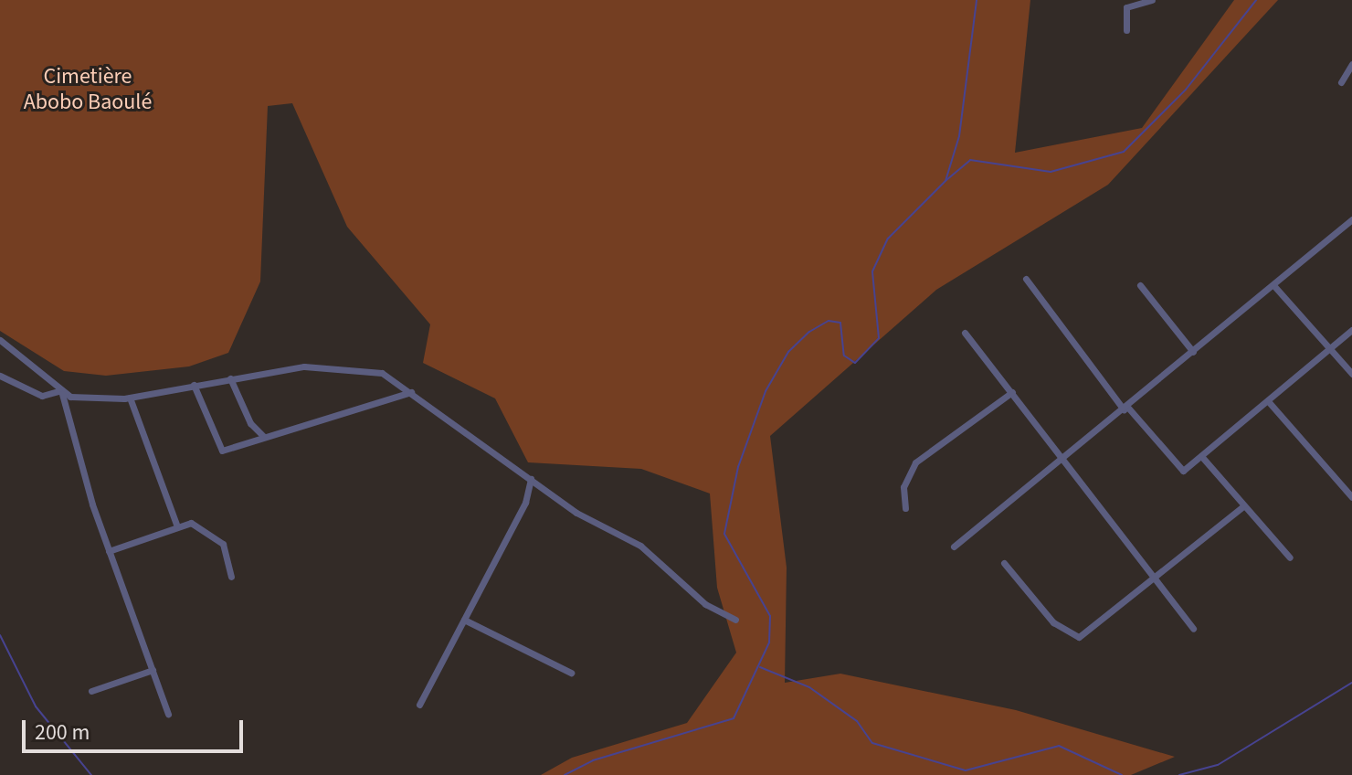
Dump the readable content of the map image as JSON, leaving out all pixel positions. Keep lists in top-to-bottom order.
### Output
{
  "parks": ["Cimetière Abobo Baoulé"],
  "scale_bar": "200 m"
}
